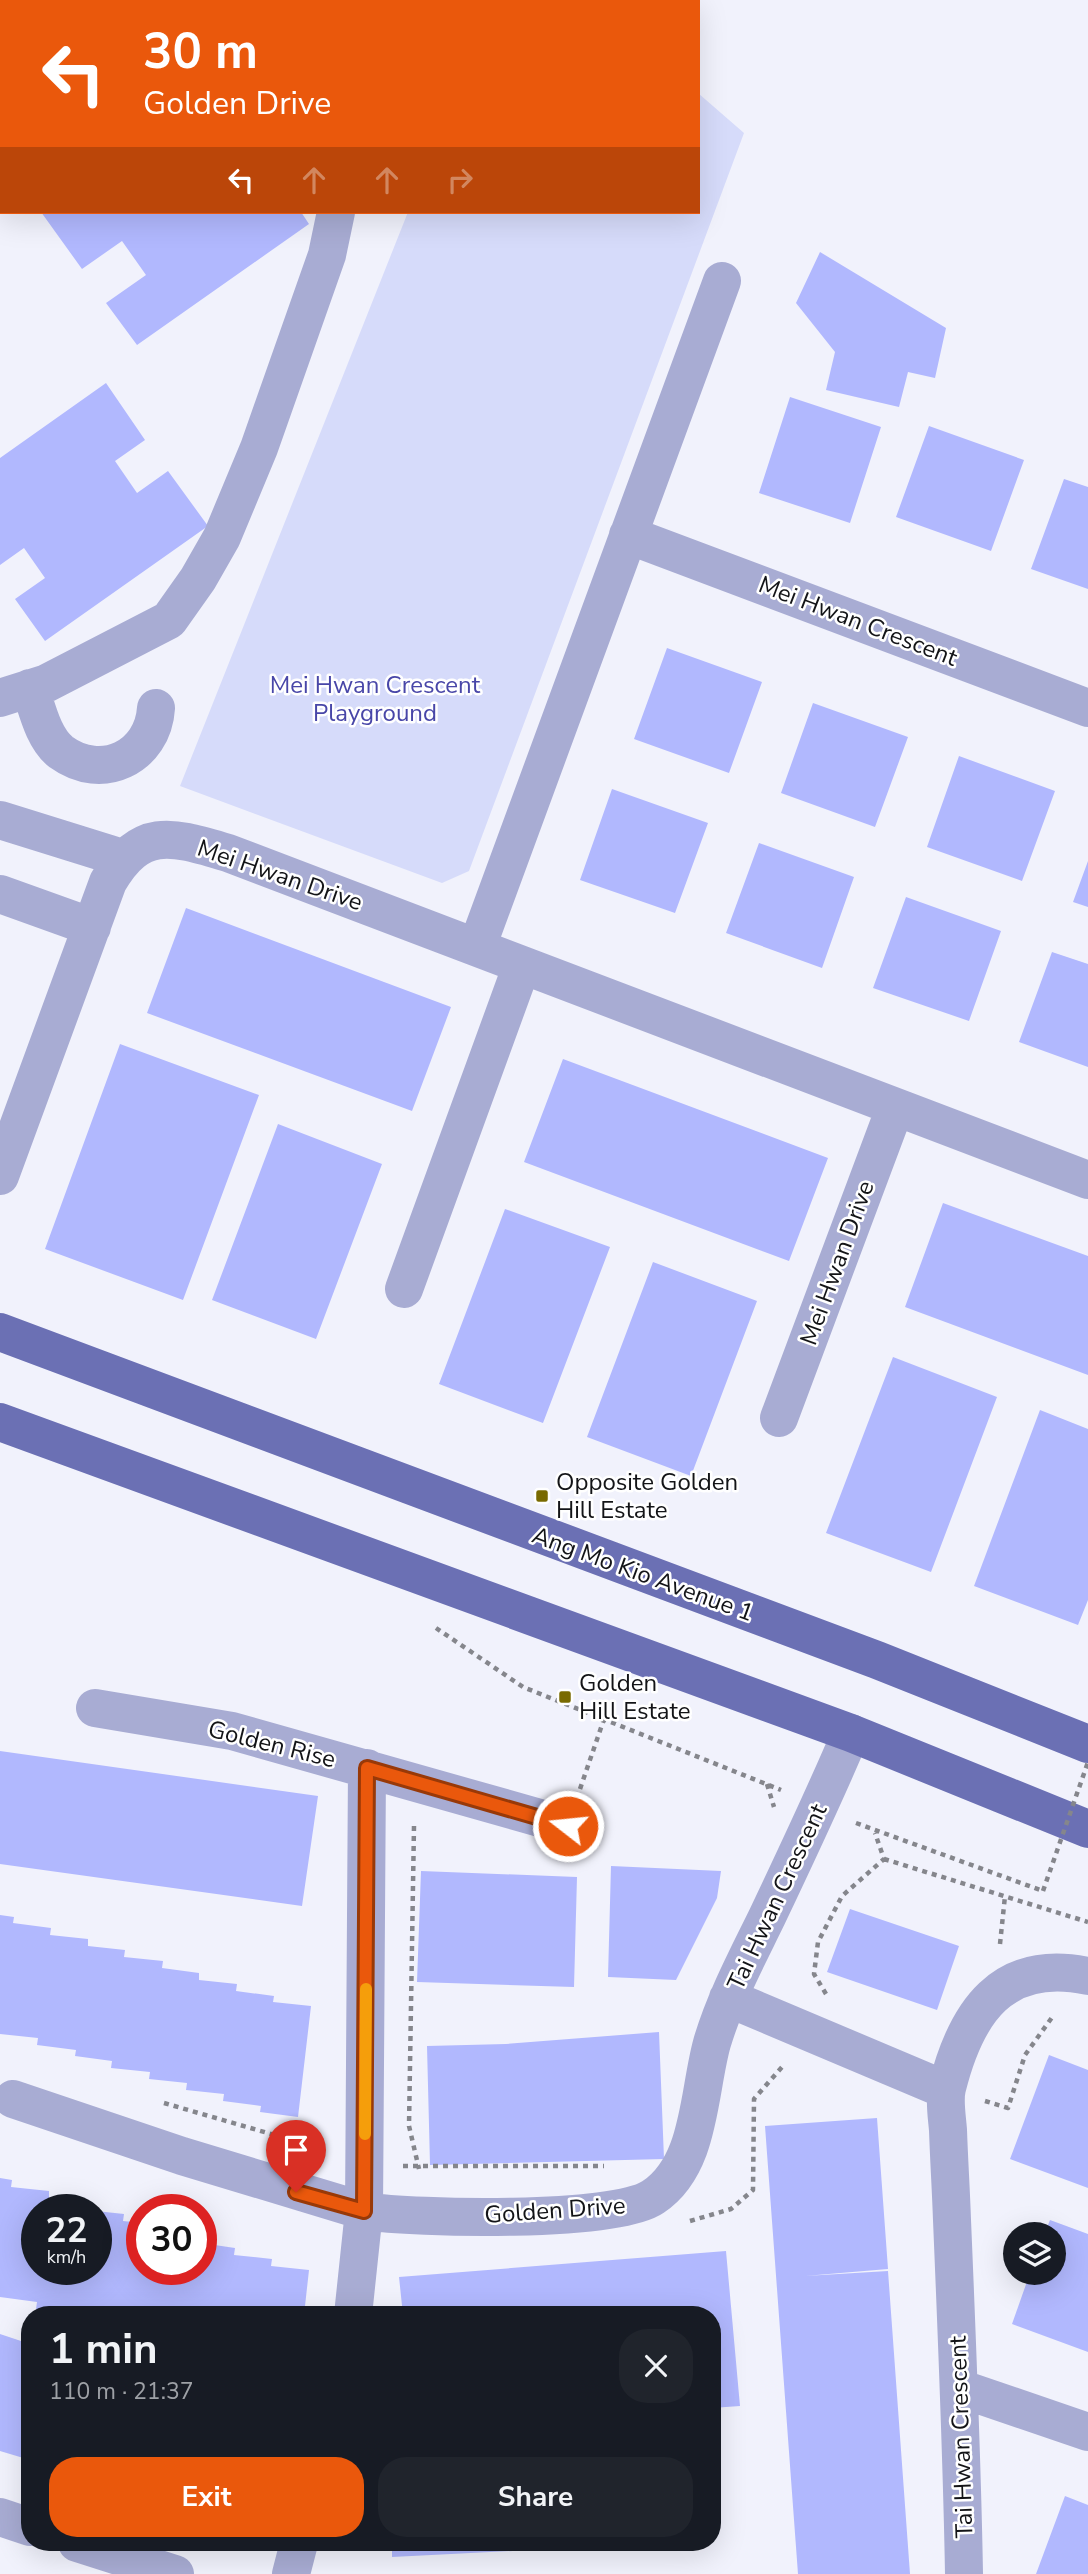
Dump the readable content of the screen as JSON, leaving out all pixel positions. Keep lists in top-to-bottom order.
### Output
{
  "streets": {
    "main road": ["Ang Mo Kio Avenue 1"],
    "street": [
      "Mei Hwan Crescent",
      "Mei Hwan Drive",
      "Golden Rise",
      "Tai Hwan Crescent",
      "Golden Drive"
    ]
  },
  "crossings": [
    ["Tai Hwan Crescent", "Golden Drive"]
  ],
  "parks": ["Mei Hwan Crescent Playground"],
  "places": {
    "transit": ["Opposite Golden Hill Estate", "Golden Hill Estate"]
  },
  "page": {
    "turn": ["30 m", "Golden Drive"],
    "speed": "22 km/h",
    "limit": "30",
    "heading": ["1 min", "110 m · 21:37"],
    "buttons": ["Exit", "Share"]
  }
}
